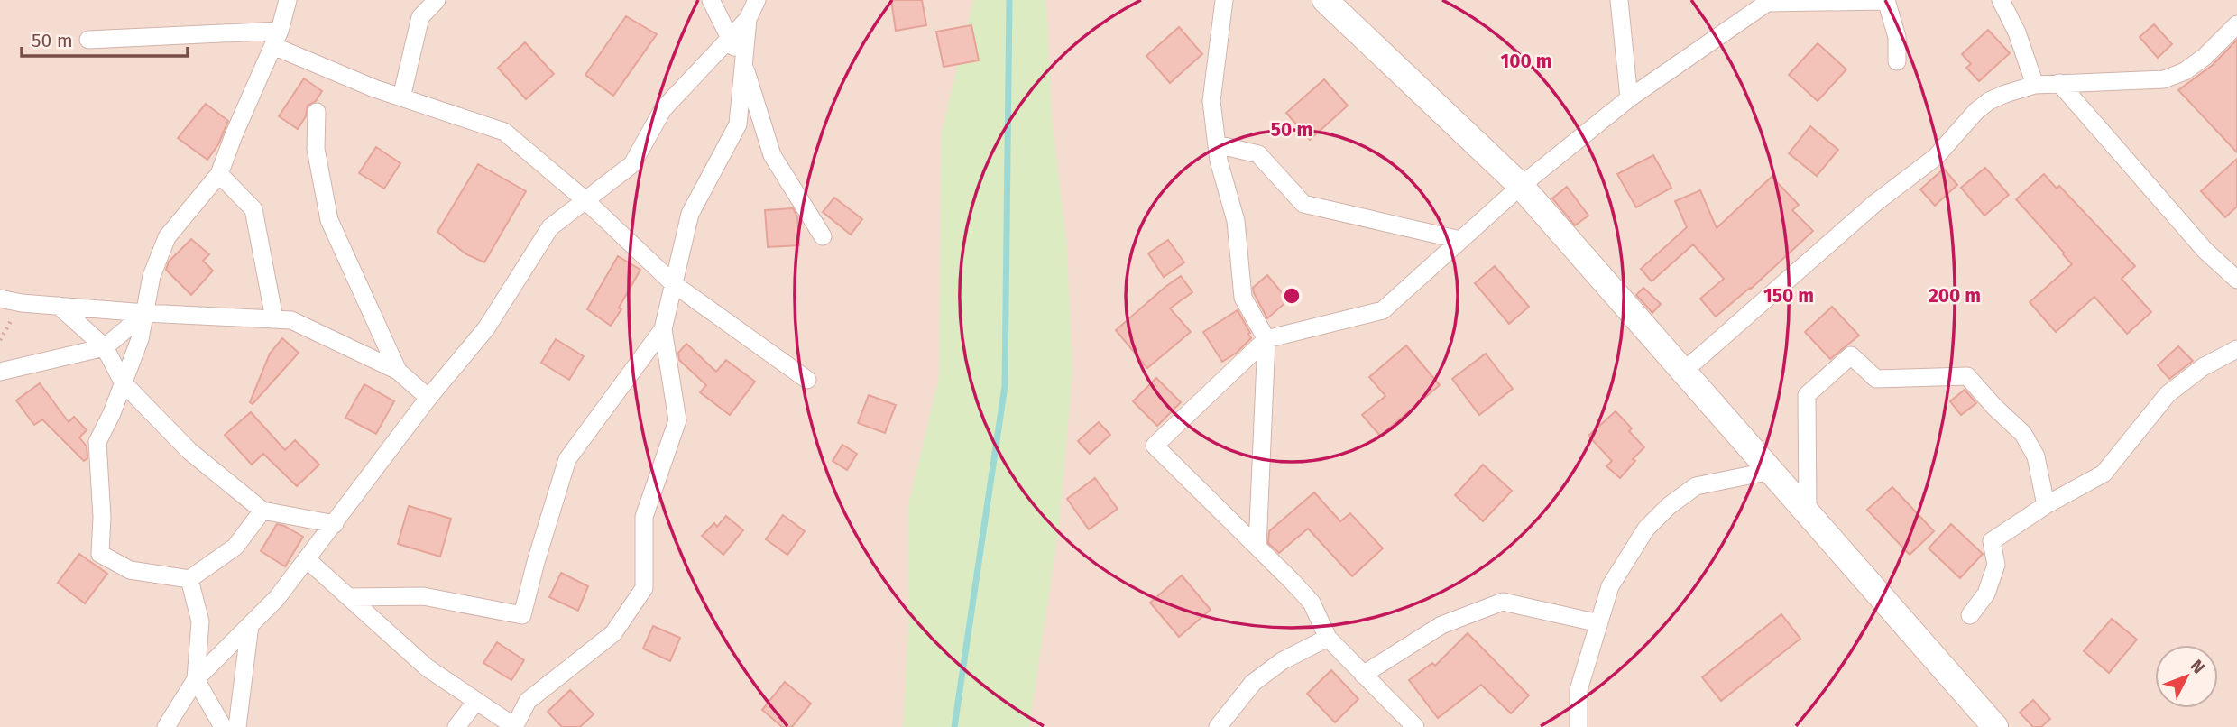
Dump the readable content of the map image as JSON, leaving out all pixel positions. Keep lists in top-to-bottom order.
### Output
{
  "scale_bar": "50 m",
  "north": "top right",
  "rings": [
    "100 m",
    "50 m",
    "150 m",
    "200 m"
  ]
}
